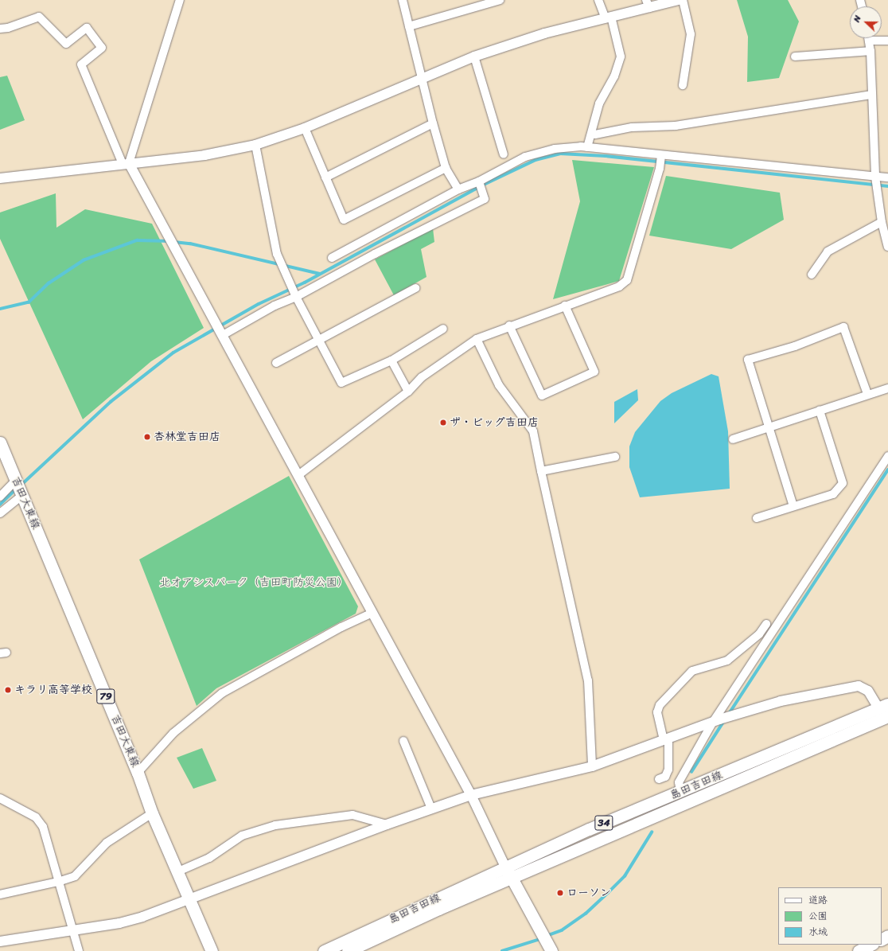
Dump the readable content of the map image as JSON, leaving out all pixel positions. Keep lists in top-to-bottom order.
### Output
{
  "streets": {
    "main road": [
      "吉田大東線",
      "79",
      "島田吉田線",
      "34"
    ]
  },
  "parks": ["北オアシスパーク（吉田町防災公園）"],
  "places": [
    "ザ・ビッグ吉田店",
    "杏林堂吉田店",
    "キラリ高等学校",
    "ローソン"
  ],
  "legend": ["道路", "公園", "水域"],
  "north": "left"
}
